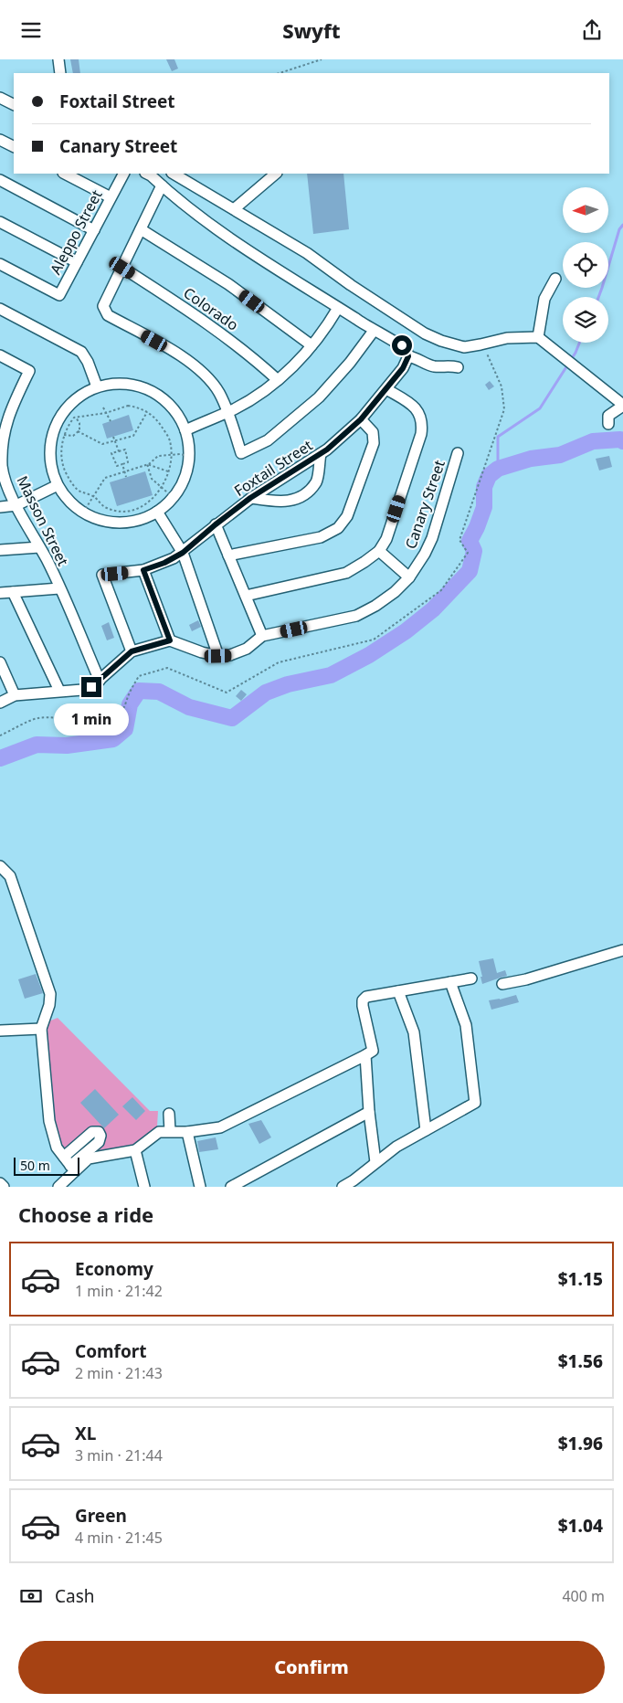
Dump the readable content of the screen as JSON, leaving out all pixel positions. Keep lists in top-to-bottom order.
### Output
{
  "streets": {
    "street": [
      "Aleppo Street",
      "Colorado",
      "Foxtail Street",
      "Canary Street",
      "Masson Street"
    ]
  },
  "scale_bar": "50 m",
  "north": "left",
  "page": {
    "header": "Swyft",
    "banner": ["Foxtail Street", "Canary Street"],
    "bubble": "1 min",
    "scale": "50 m",
    "heading": "Choose a ride",
    "list": [
      {
        "name": "Economy",
        "note": "1 min · 21:42",
        "value": "$1.15"
      },
      {
        "name": "Comfort",
        "note": "2 min · 21:43",
        "value": "$1.56"
      },
      {
        "name": "XL",
        "note": "3 min · 21:44",
        "value": "$1.96"
      },
      {
        "name": "Green",
        "note": "4 min · 21:45",
        "value": "$1.04"
      }
    ],
    "pay": ["Cash", "400 m"],
    "buttons": "Confirm"
  }
}
